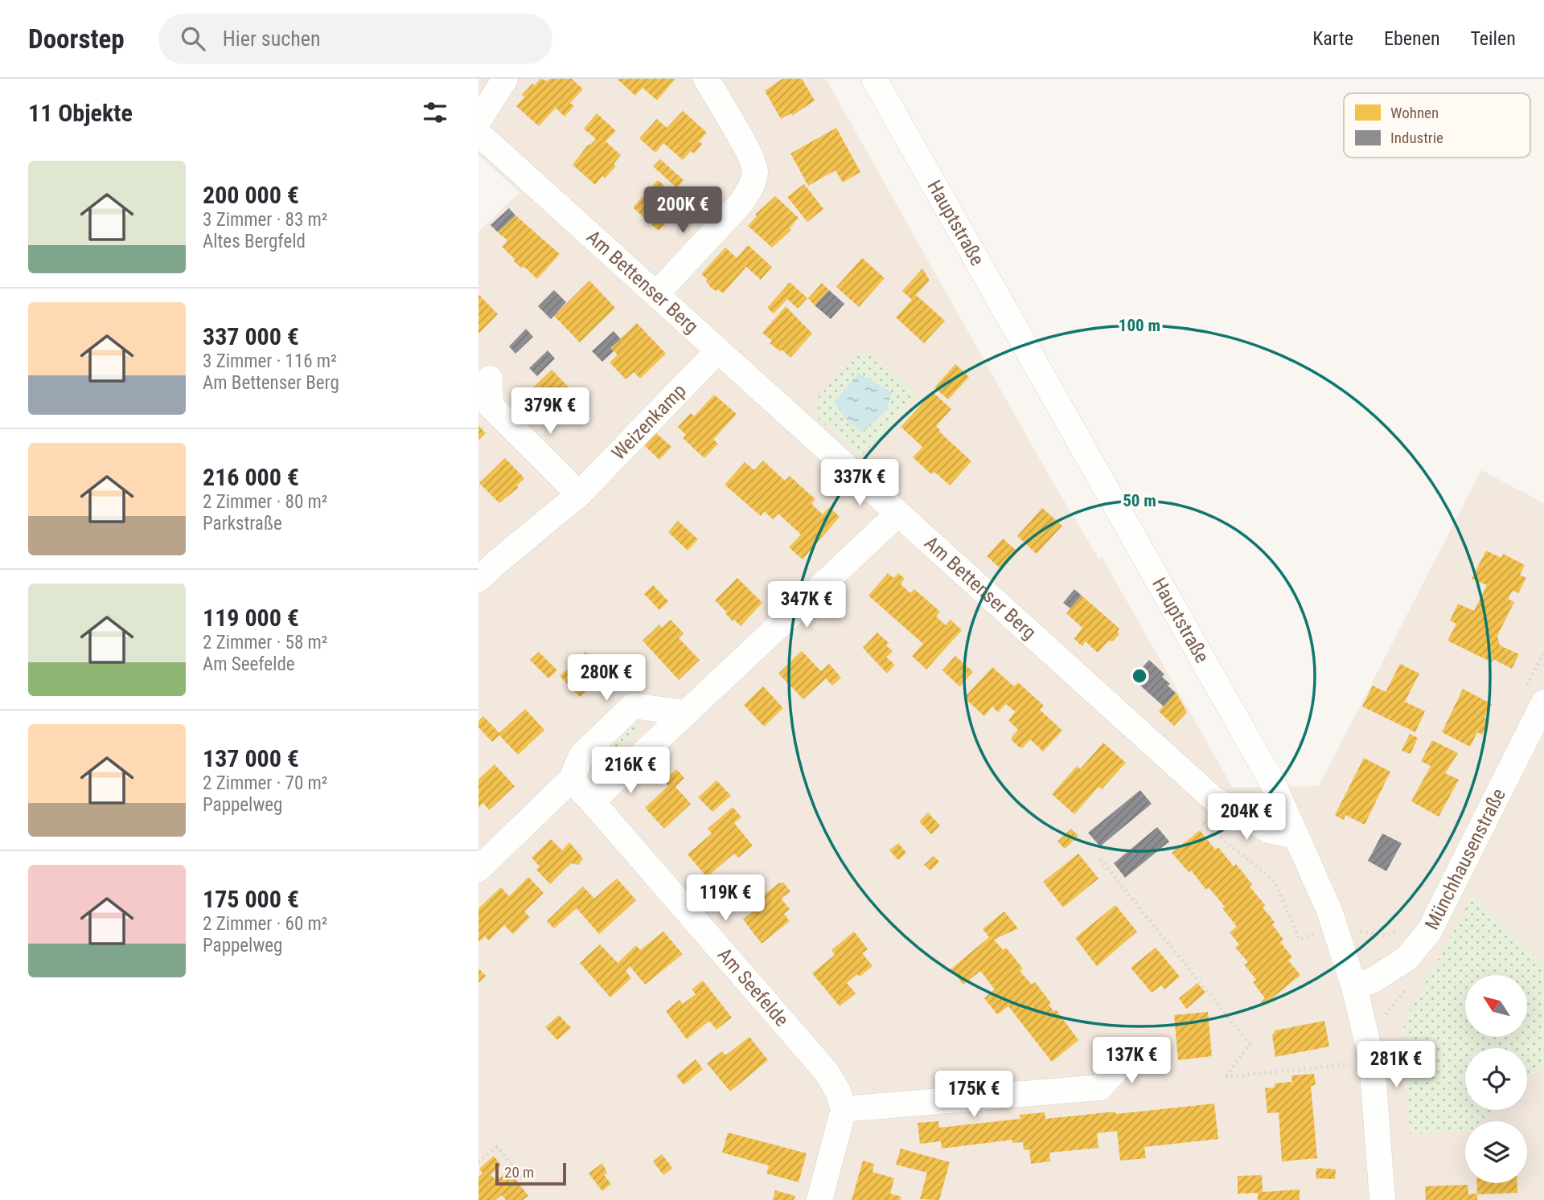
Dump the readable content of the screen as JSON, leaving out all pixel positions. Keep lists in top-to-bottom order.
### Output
{
  "streets": {
    "street": [
      "Hauptstraße",
      "Am Bettenser Berg",
      "Weizenkamp",
      "Münchhausenstraße",
      "Am Seefelde"
    ]
  },
  "crossings": [
    ["Hauptstraße", "Am Bettenser Berg"],
    ["Hauptstraße", "Münchhausenstraße"],
    ["Am Bettenser Berg", "Weizenkamp"]
  ],
  "legend": ["Wohnen", "Industrie"],
  "scale_bar": "20 m",
  "north": "top left",
  "page": {
    "header": "Doorstep",
    "search": "Hier suchen",
    "nav": ["Karte", "Ebenen", "Teilen"],
    "heading": "11 Objekte",
    "list": [
      {
        "name": "200 000 €",
        "note": "3 Zimmer · 83 m² · Altes Bergfeld"
      },
      {
        "name": "337 000 €",
        "note": "3 Zimmer · 116 m² · Am Bettenser Berg"
      },
      {
        "name": "216 000 €",
        "note": "2 Zimmer · 80 m² · Parkstraße"
      },
      {
        "name": "119 000 €",
        "note": "2 Zimmer · 58 m² · Am Seefelde"
      },
      {
        "name": "137 000 €",
        "note": "2 Zimmer · 70 m² · Pappelweg"
      },
      {
        "name": "175 000 €",
        "note": "2 Zimmer · 60 m² · Pappelweg"
      }
    ],
    "price": [
      "200K €",
      "379K €",
      "337K €",
      "347K €",
      "280K €",
      "216K €",
      "204K €",
      "119K €",
      "137K €",
      "281K €",
      "175K €"
    ],
    "scale": "20 m"
  },
  "rings": ["100 m", "50 m"]
}
